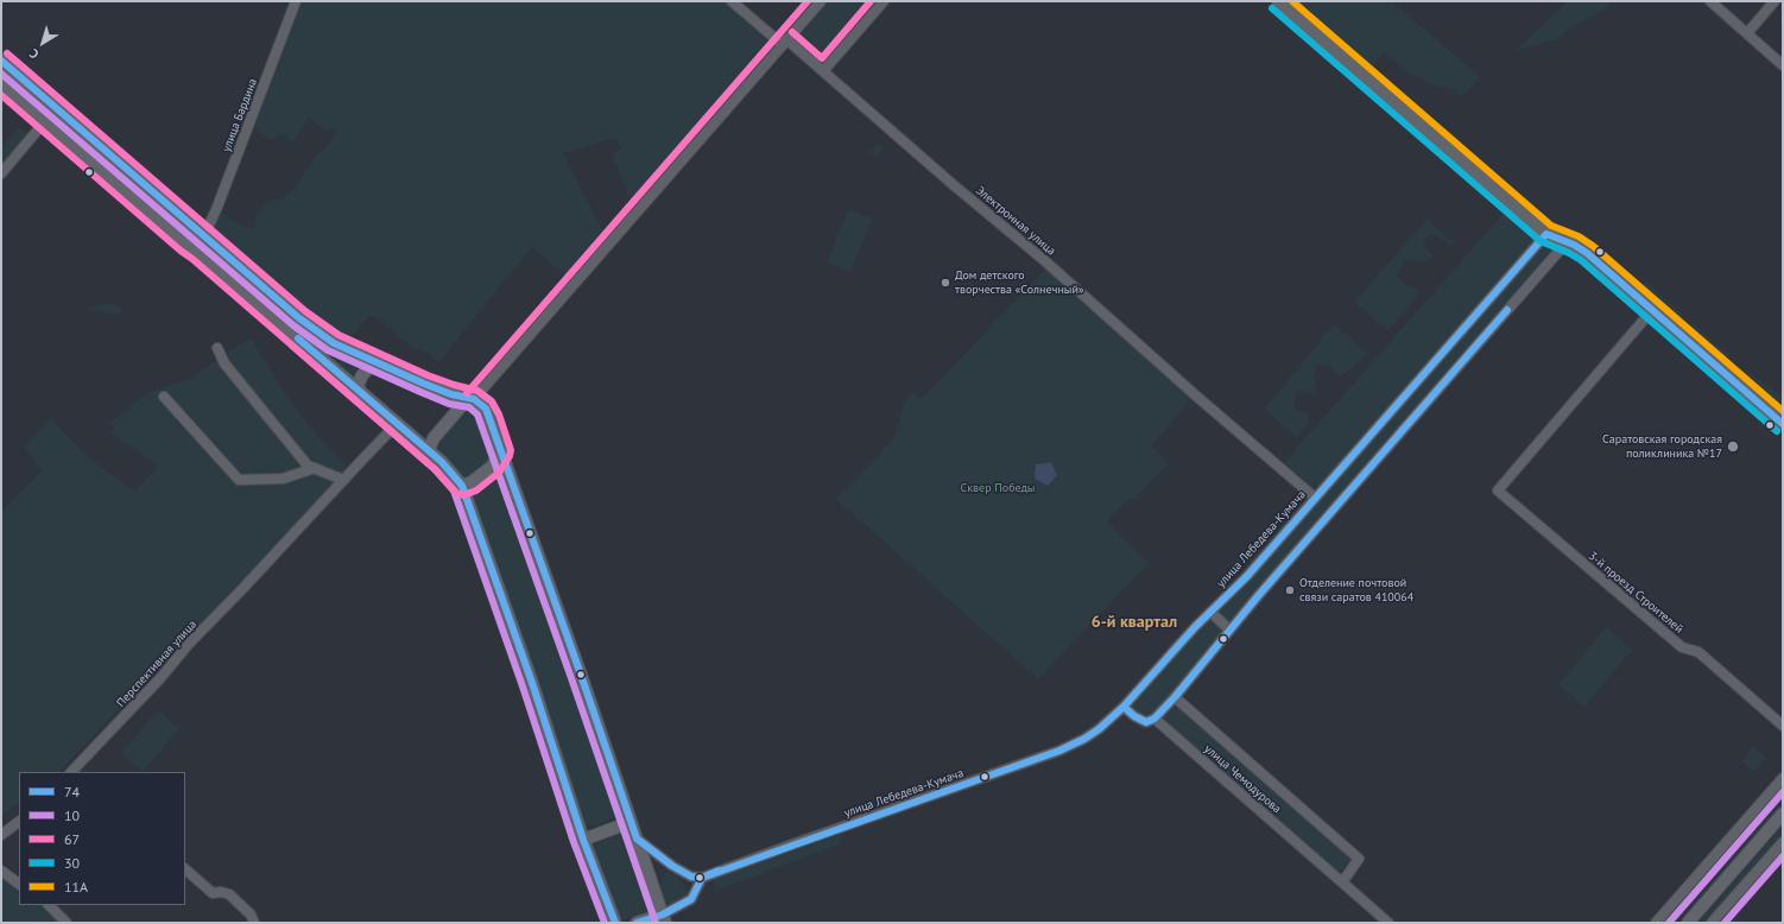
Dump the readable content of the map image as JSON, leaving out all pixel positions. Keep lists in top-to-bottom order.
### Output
{
  "streets": {
    "street": [
      "улица Бардина",
      "Электронная улица",
      "улица Лебедева-Кумача",
      "3-й проезд Строителей",
      "Перспективная улица",
      "улица Чемодурова"
    ]
  },
  "crossings": [
    ["Электронная улица", "улица Лебедева-Кумача"]
  ],
  "districts": ["6-й квартал"],
  "parks": ["Сквер Победы"],
  "places": ["Дом детского творчества «Солнечный»", "Саратовская городская поликлиника №17", "Отделение почтовой связи саратов 410064"],
  "lines": [
    "transit line 67",
    "transit line 11А",
    "transit line 30",
    "transit line 74",
    "transit line 10"
  ],
  "legend": [
    "74",
    "10",
    "67",
    "30",
    "11А"
  ],
  "north": "bottom left"
}
